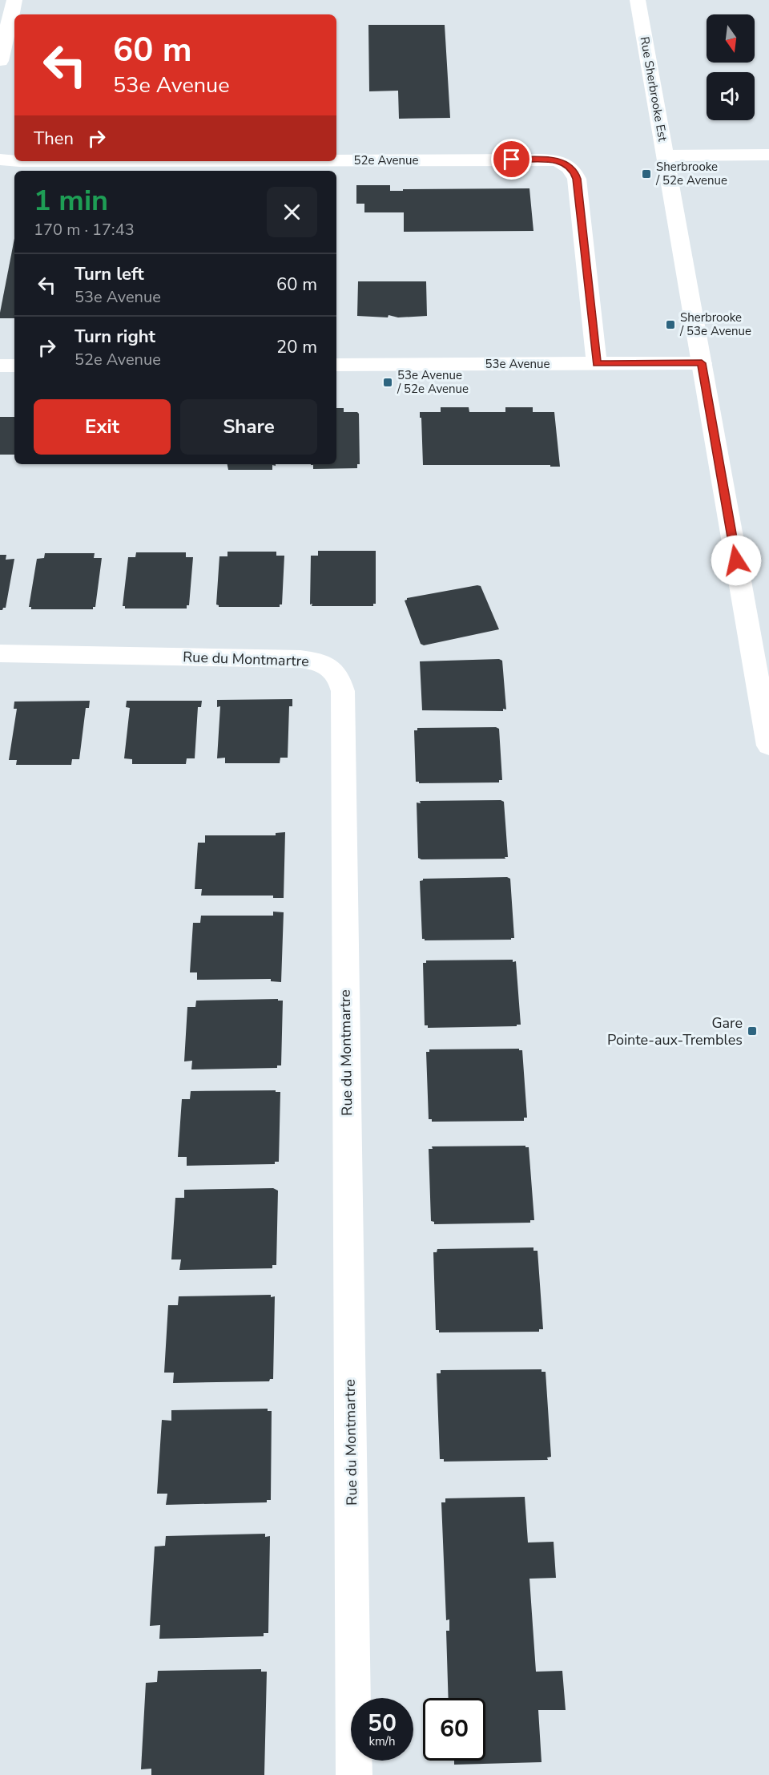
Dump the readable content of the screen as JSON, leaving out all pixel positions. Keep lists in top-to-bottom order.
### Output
{
  "streets": {
    "street": [
      "Rue Sherbrooke Est",
      "52e Avenue",
      "53e Avenue",
      "Rue du Montmartre"
    ]
  },
  "crossings": [
    ["Rue Sherbrooke Est", "53e Avenue"],
    ["52e Avenue", "53e Avenue"]
  ],
  "places": {
    "transit": [
      "Sherbrooke / 52e Avenue",
      "Sherbrooke / 53e Avenue",
      "53e Avenue / 52e Avenue",
      "Gare Pointe-aux-Trembles"
    ]
  },
  "north": "bottom",
  "page": {
    "turn": ["60 m", "53e Avenue"],
    "then": "Then",
    "heading": ["1 min", "170 m · 17:43"],
    "list": [
      {
        "name": "Turn left",
        "note": "53e Avenue",
        "value": "60 m"
      },
      {
        "name": "Turn right",
        "note": "52e Avenue",
        "value": "20 m"
      }
    ],
    "buttons": ["Exit", "Share"],
    "speed": "50 km/h",
    "limit": "60"
  }
}
